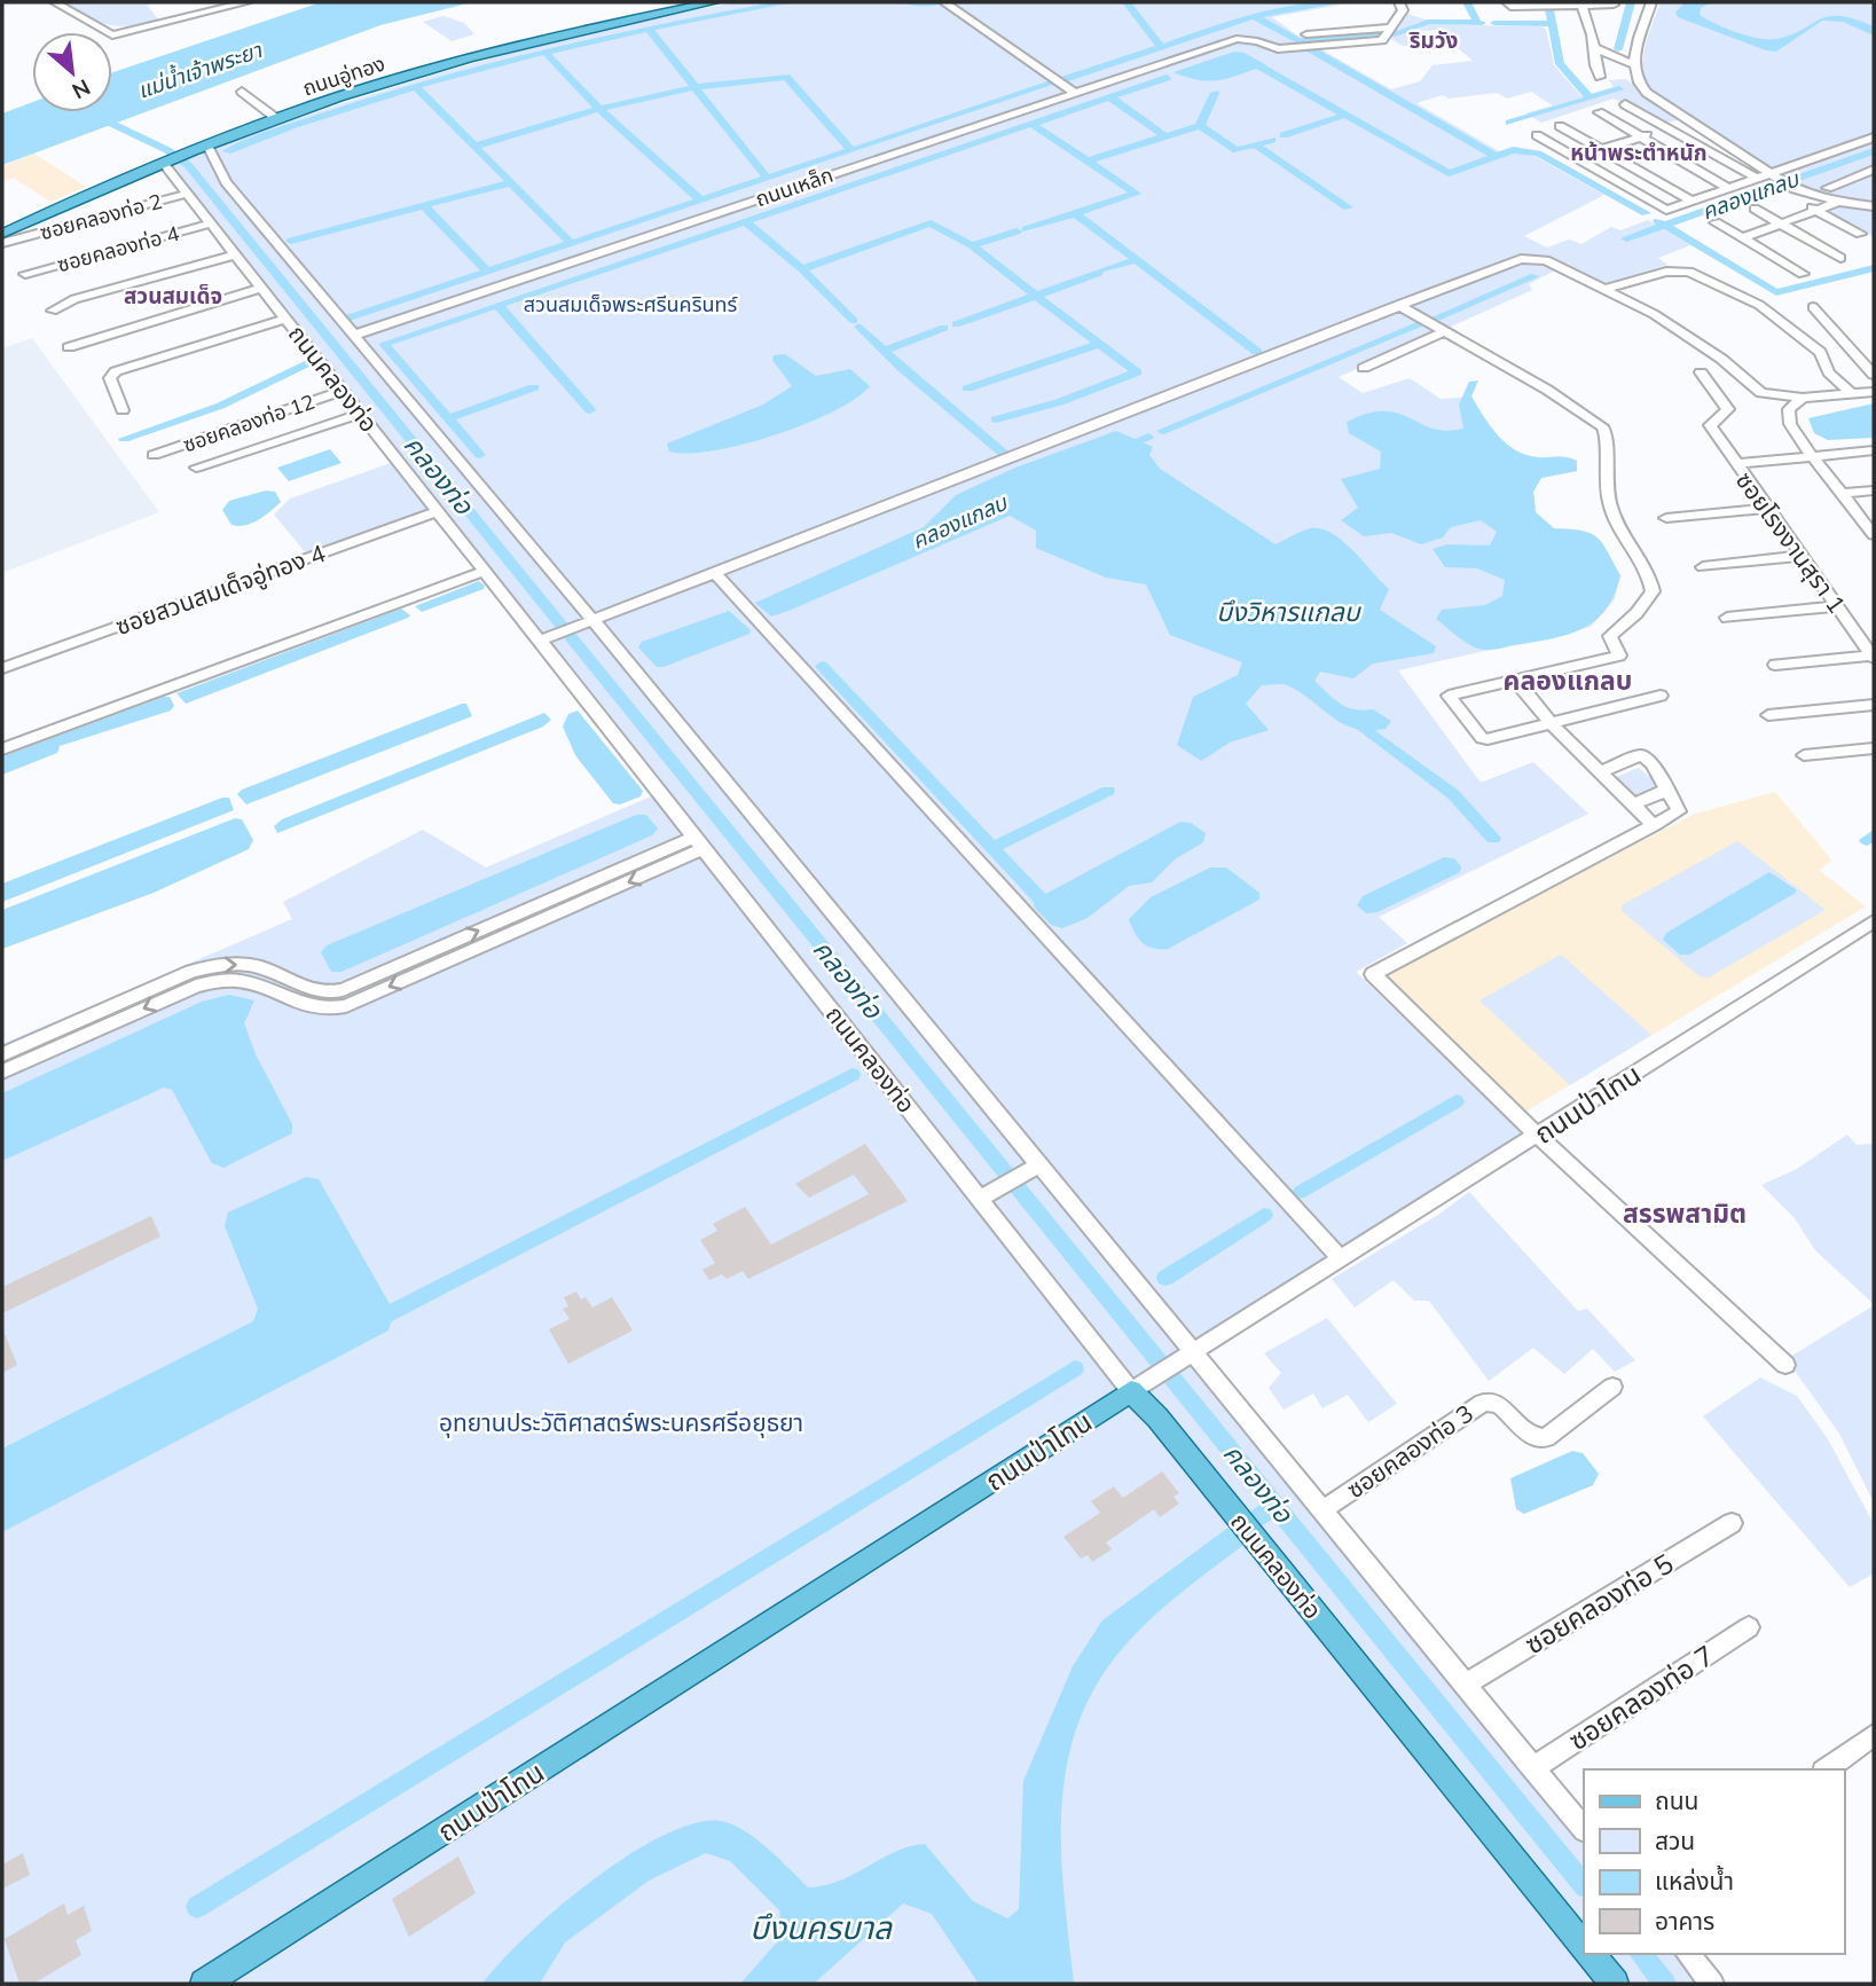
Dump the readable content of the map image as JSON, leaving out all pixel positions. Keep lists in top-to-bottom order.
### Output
{
  "streets": {
    "main road": ["ถนนอู่ทอง", "ถนนคลองท่อ", "ถนนป่าโทน"],
    "street": [
      "ถนนเหล็ก",
      "ซอยคลองท่อ 2",
      "ซอยคลองท่อ 4",
      "ซอยคลองท่อ 12",
      "ซอยโรงงานสุรา 1",
      "ซอยสวนสมเด็จอู่ทอง 4",
      "ซอยคลองท่อ 3",
      "ซอยคลองท่อ 5",
      "ซอยคลองท่อ 7"
    ]
  },
  "crossings": [
    ["ถนนอู่ทอง", "ถนนคลองท่อ"],
    ["ถนนเหล็ก", "ถนนคลองท่อ"],
    ["ซอยคลองท่อ 2", "ถนนคลองท่อ"],
    ["ซอยคลองท่อ 4", "ถนนคลองท่อ"],
    ["ถนนคลองท่อ", "ซอยคลองท่อ 12"],
    ["ถนนคลองท่อ", "ซอยสวนสมเด็จอู่ทอง 4"],
    ["ถนนคลองท่อ", "ถนนป่าโทน"],
    ["ถนนคลองท่อ", "ซอยคลองท่อ 3"],
    ["ถนนคลองท่อ", "ซอยคลองท่อ 5"],
    ["ถนนคลองท่อ", "ซอยคลองท่อ 7"]
  ],
  "districts": [
    "ริมวัง",
    "หน้าพระตำหนัก",
    "สวนสมเด็จ",
    "คลองแกลบ",
    "สรรพสามิต"
  ],
  "water": [
    "แม่น้ำเจ้าพระยา",
    "คลองแกลบ",
    "คลองท่อ",
    "บึงวิหารแกลบ",
    "บึงนครบาล"
  ],
  "parks": ["สวนสมเด็จพระศรีนครินทร์", "อุทยานประวัติศาสตร์พระนครศรีอยุธยา"],
  "legend": [
    "ถนน",
    "สวน",
    "แหล่งน้ำ",
    "อาคาร"
  ],
  "north": "bottom right"
}
